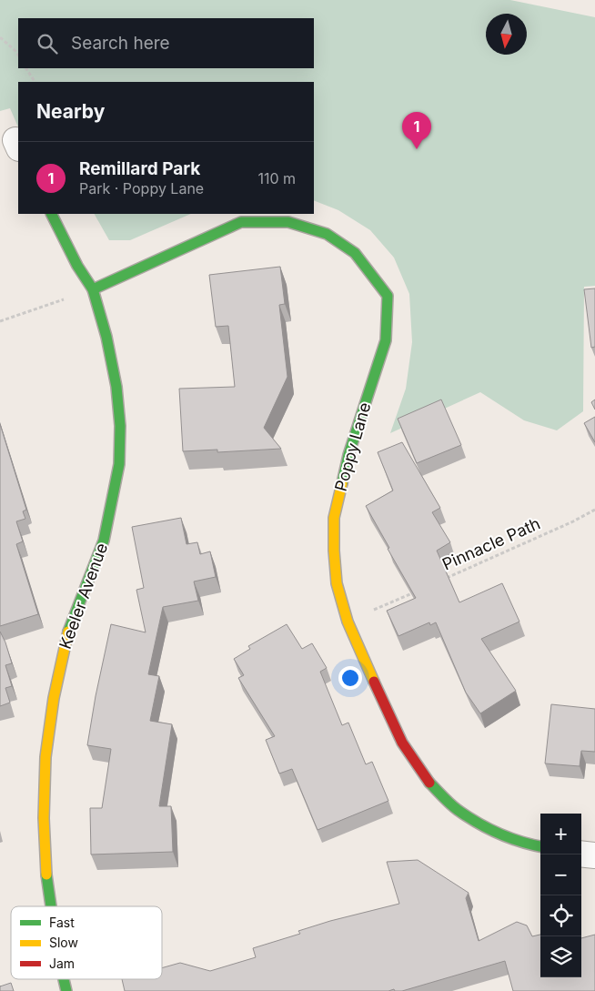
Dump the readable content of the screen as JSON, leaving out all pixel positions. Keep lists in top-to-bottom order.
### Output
{
  "streets": {
    "street": ["Poppy Lane", "Keeler Avenue"],
    "path": ["Pinnacle Path"]
  },
  "crossings": [
    ["Poppy Lane", "Keeler Avenue"]
  ],
  "legend": ["Fast", "Slow", "Jam"],
  "north": "bottom",
  "page": {
    "search": "Search here",
    "heading": "Nearby",
    "pins": "1",
    "list": [
      {
        "mark": "1",
        "name": "Remillard Park",
        "note": "Park · Poppy Lane",
        "value": "110 m"
      }
    ],
    "map_buttons": ["+", "−"]
  }
}
